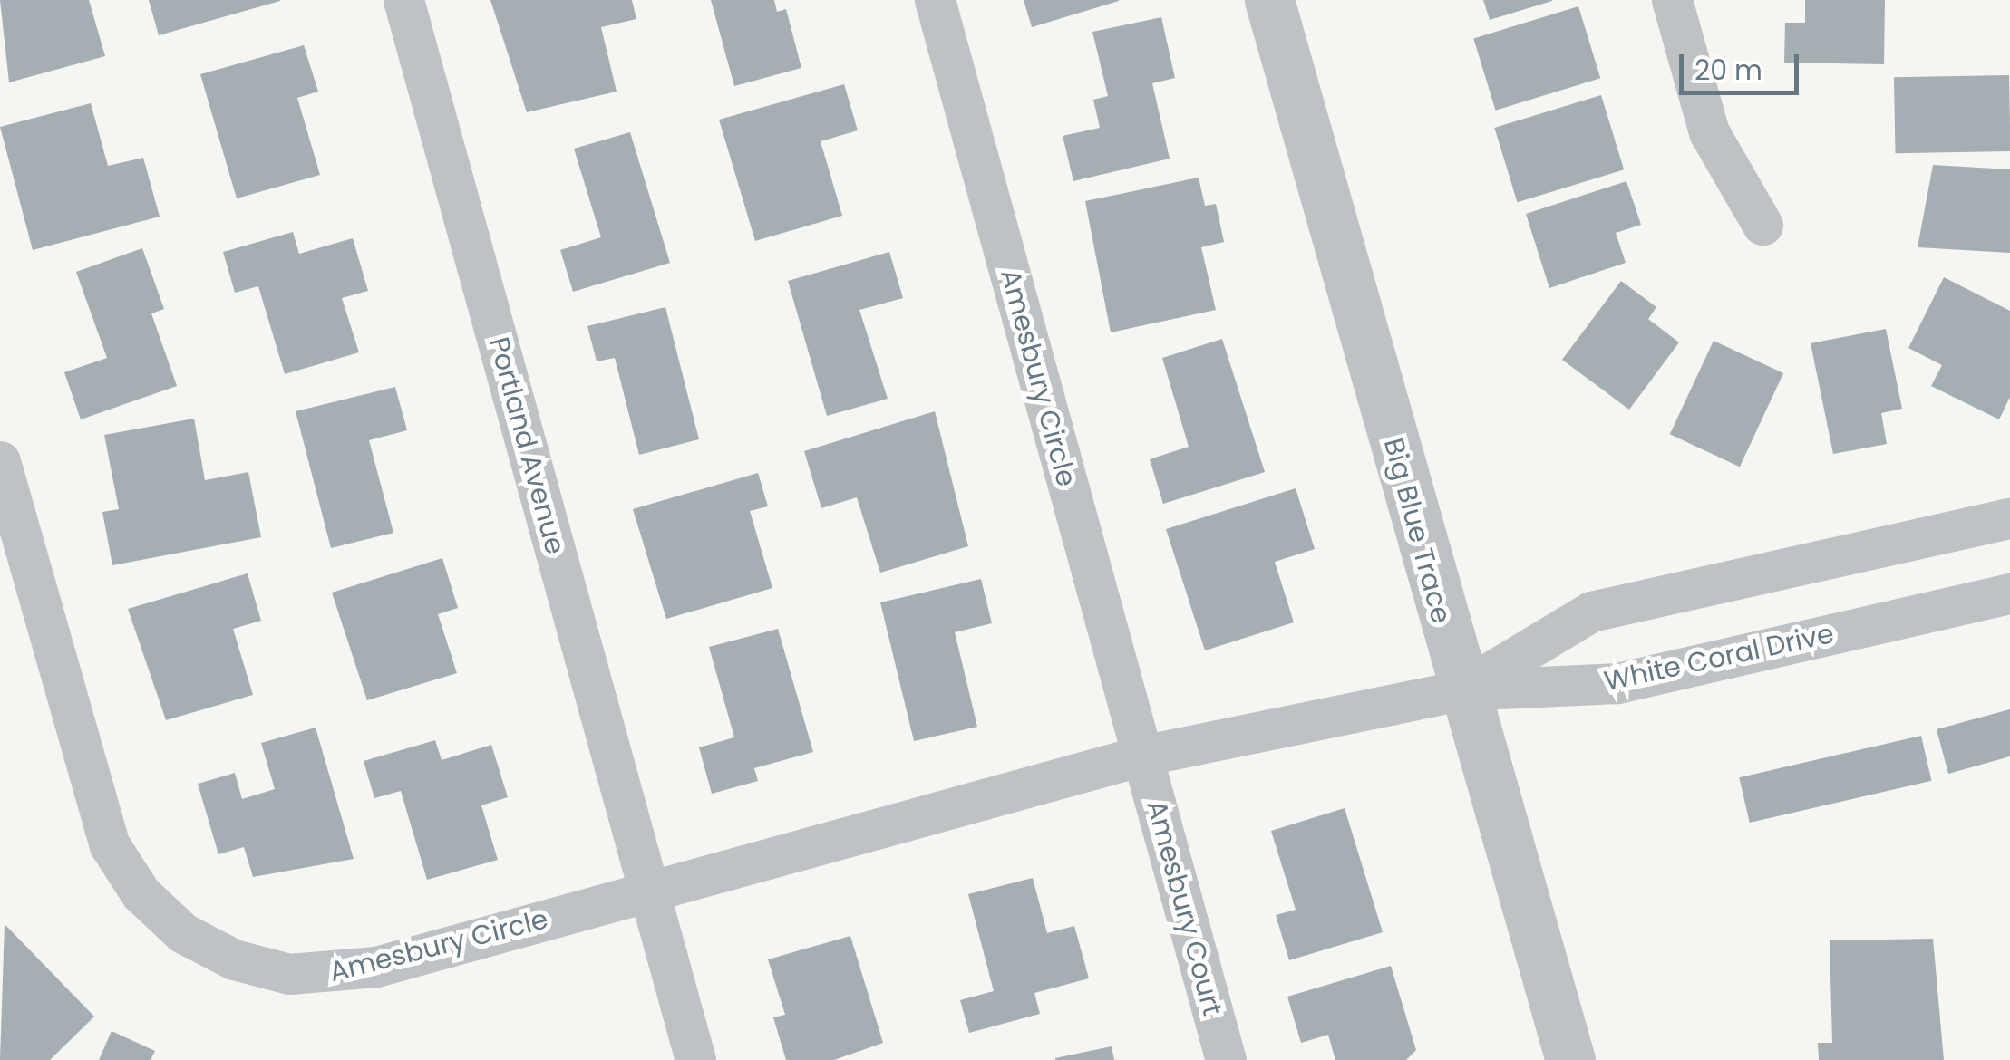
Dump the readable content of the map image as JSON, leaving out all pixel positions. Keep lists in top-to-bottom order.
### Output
{
  "streets": {
    "street": [
      "Amesbury Circle",
      "Portland Avenue",
      "Big Blue Trace",
      "White Coral Drive",
      "Amesbury Court"
    ]
  },
  "crossings": [
    ["Amesbury Circle", "Portland Avenue"],
    ["Amesbury Circle", "Big Blue Trace"],
    ["Amesbury Circle", "White Coral Drive"],
    ["Amesbury Circle", "Amesbury Court"],
    ["Big Blue Trace", "White Coral Drive"]
  ],
  "scale_bar": "20 m"
}
